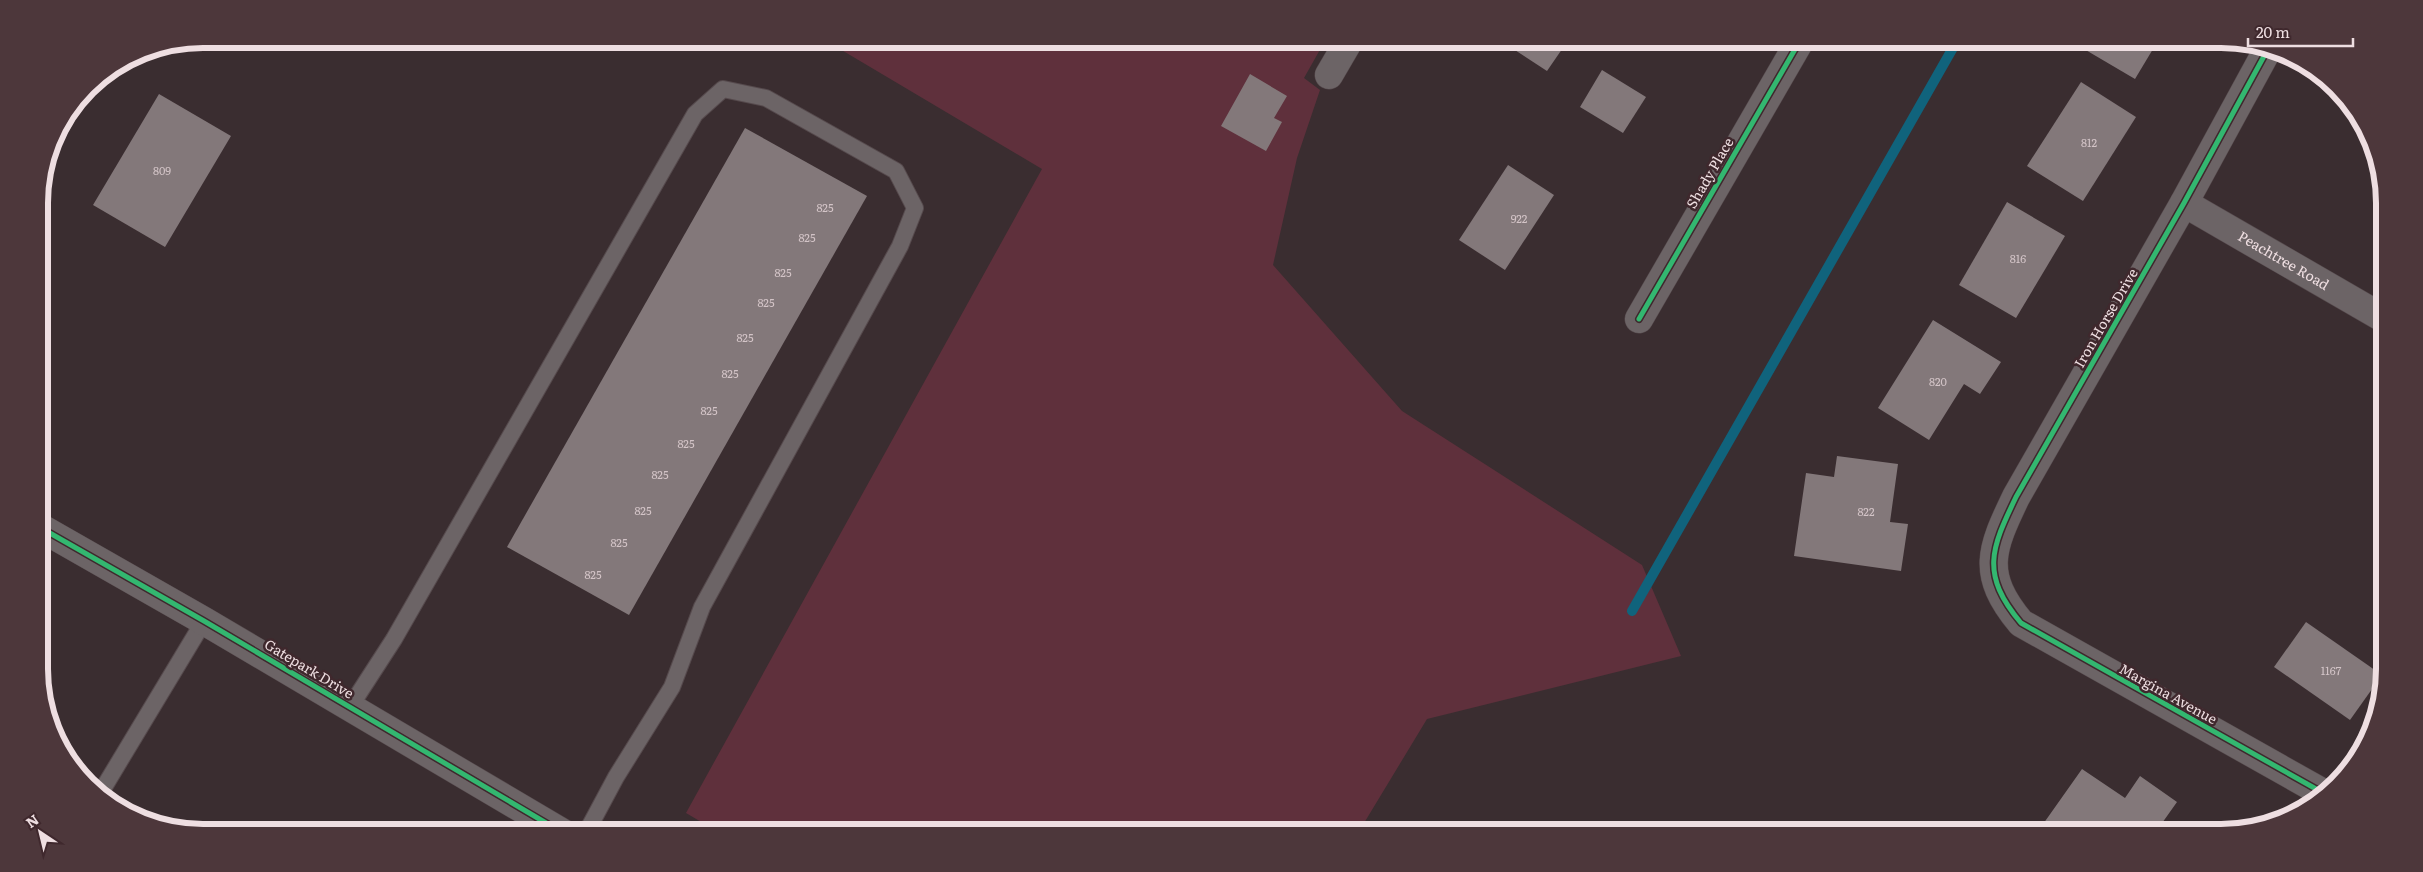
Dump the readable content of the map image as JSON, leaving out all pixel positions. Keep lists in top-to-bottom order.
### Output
{
  "streets": {
    "street": [
      "Shady Place",
      "Peachtree Road",
      "Iron Horse Drive",
      "Gatepark Drive",
      "Margina Avenue"
    ]
  },
  "crossings": [
    ["Peachtree Road", "Iron Horse Drive"],
    ["Iron Horse Drive", "Margina Avenue"]
  ],
  "house_numbers": [
    "812",
    "809",
    "825",
    "922",
    "825",
    "816",
    "825",
    "825",
    "825",
    "825",
    "820",
    "825",
    "825",
    "825",
    "825",
    "822",
    "825",
    "825",
    "1167"
  ],
  "scale_bar": "20 m",
  "north": "top left"
}
